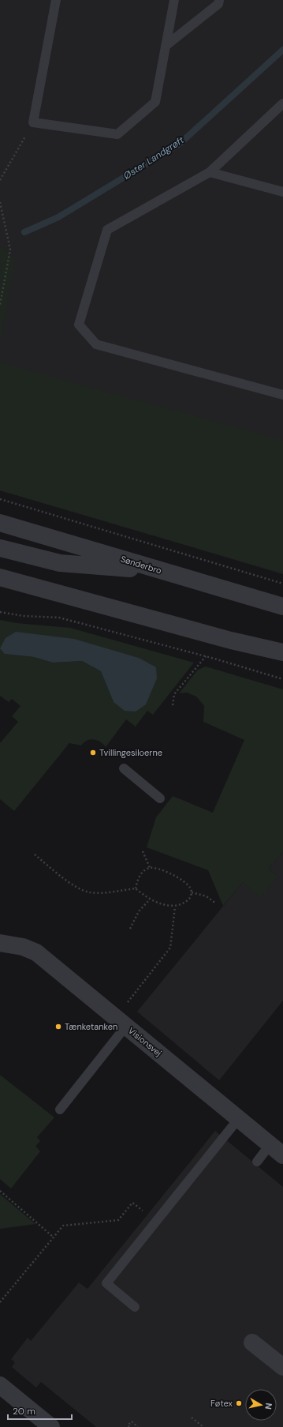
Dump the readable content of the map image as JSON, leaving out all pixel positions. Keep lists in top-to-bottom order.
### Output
{
  "streets": {
    "street": ["Sønderbro", "Visionsvej"]
  },
  "water": ["Øster Landgrøft"],
  "places": ["Tvillingesiloerne", "Tænketanken", "Føtex"],
  "scale_bar": "20 m",
  "north": "right"
}
